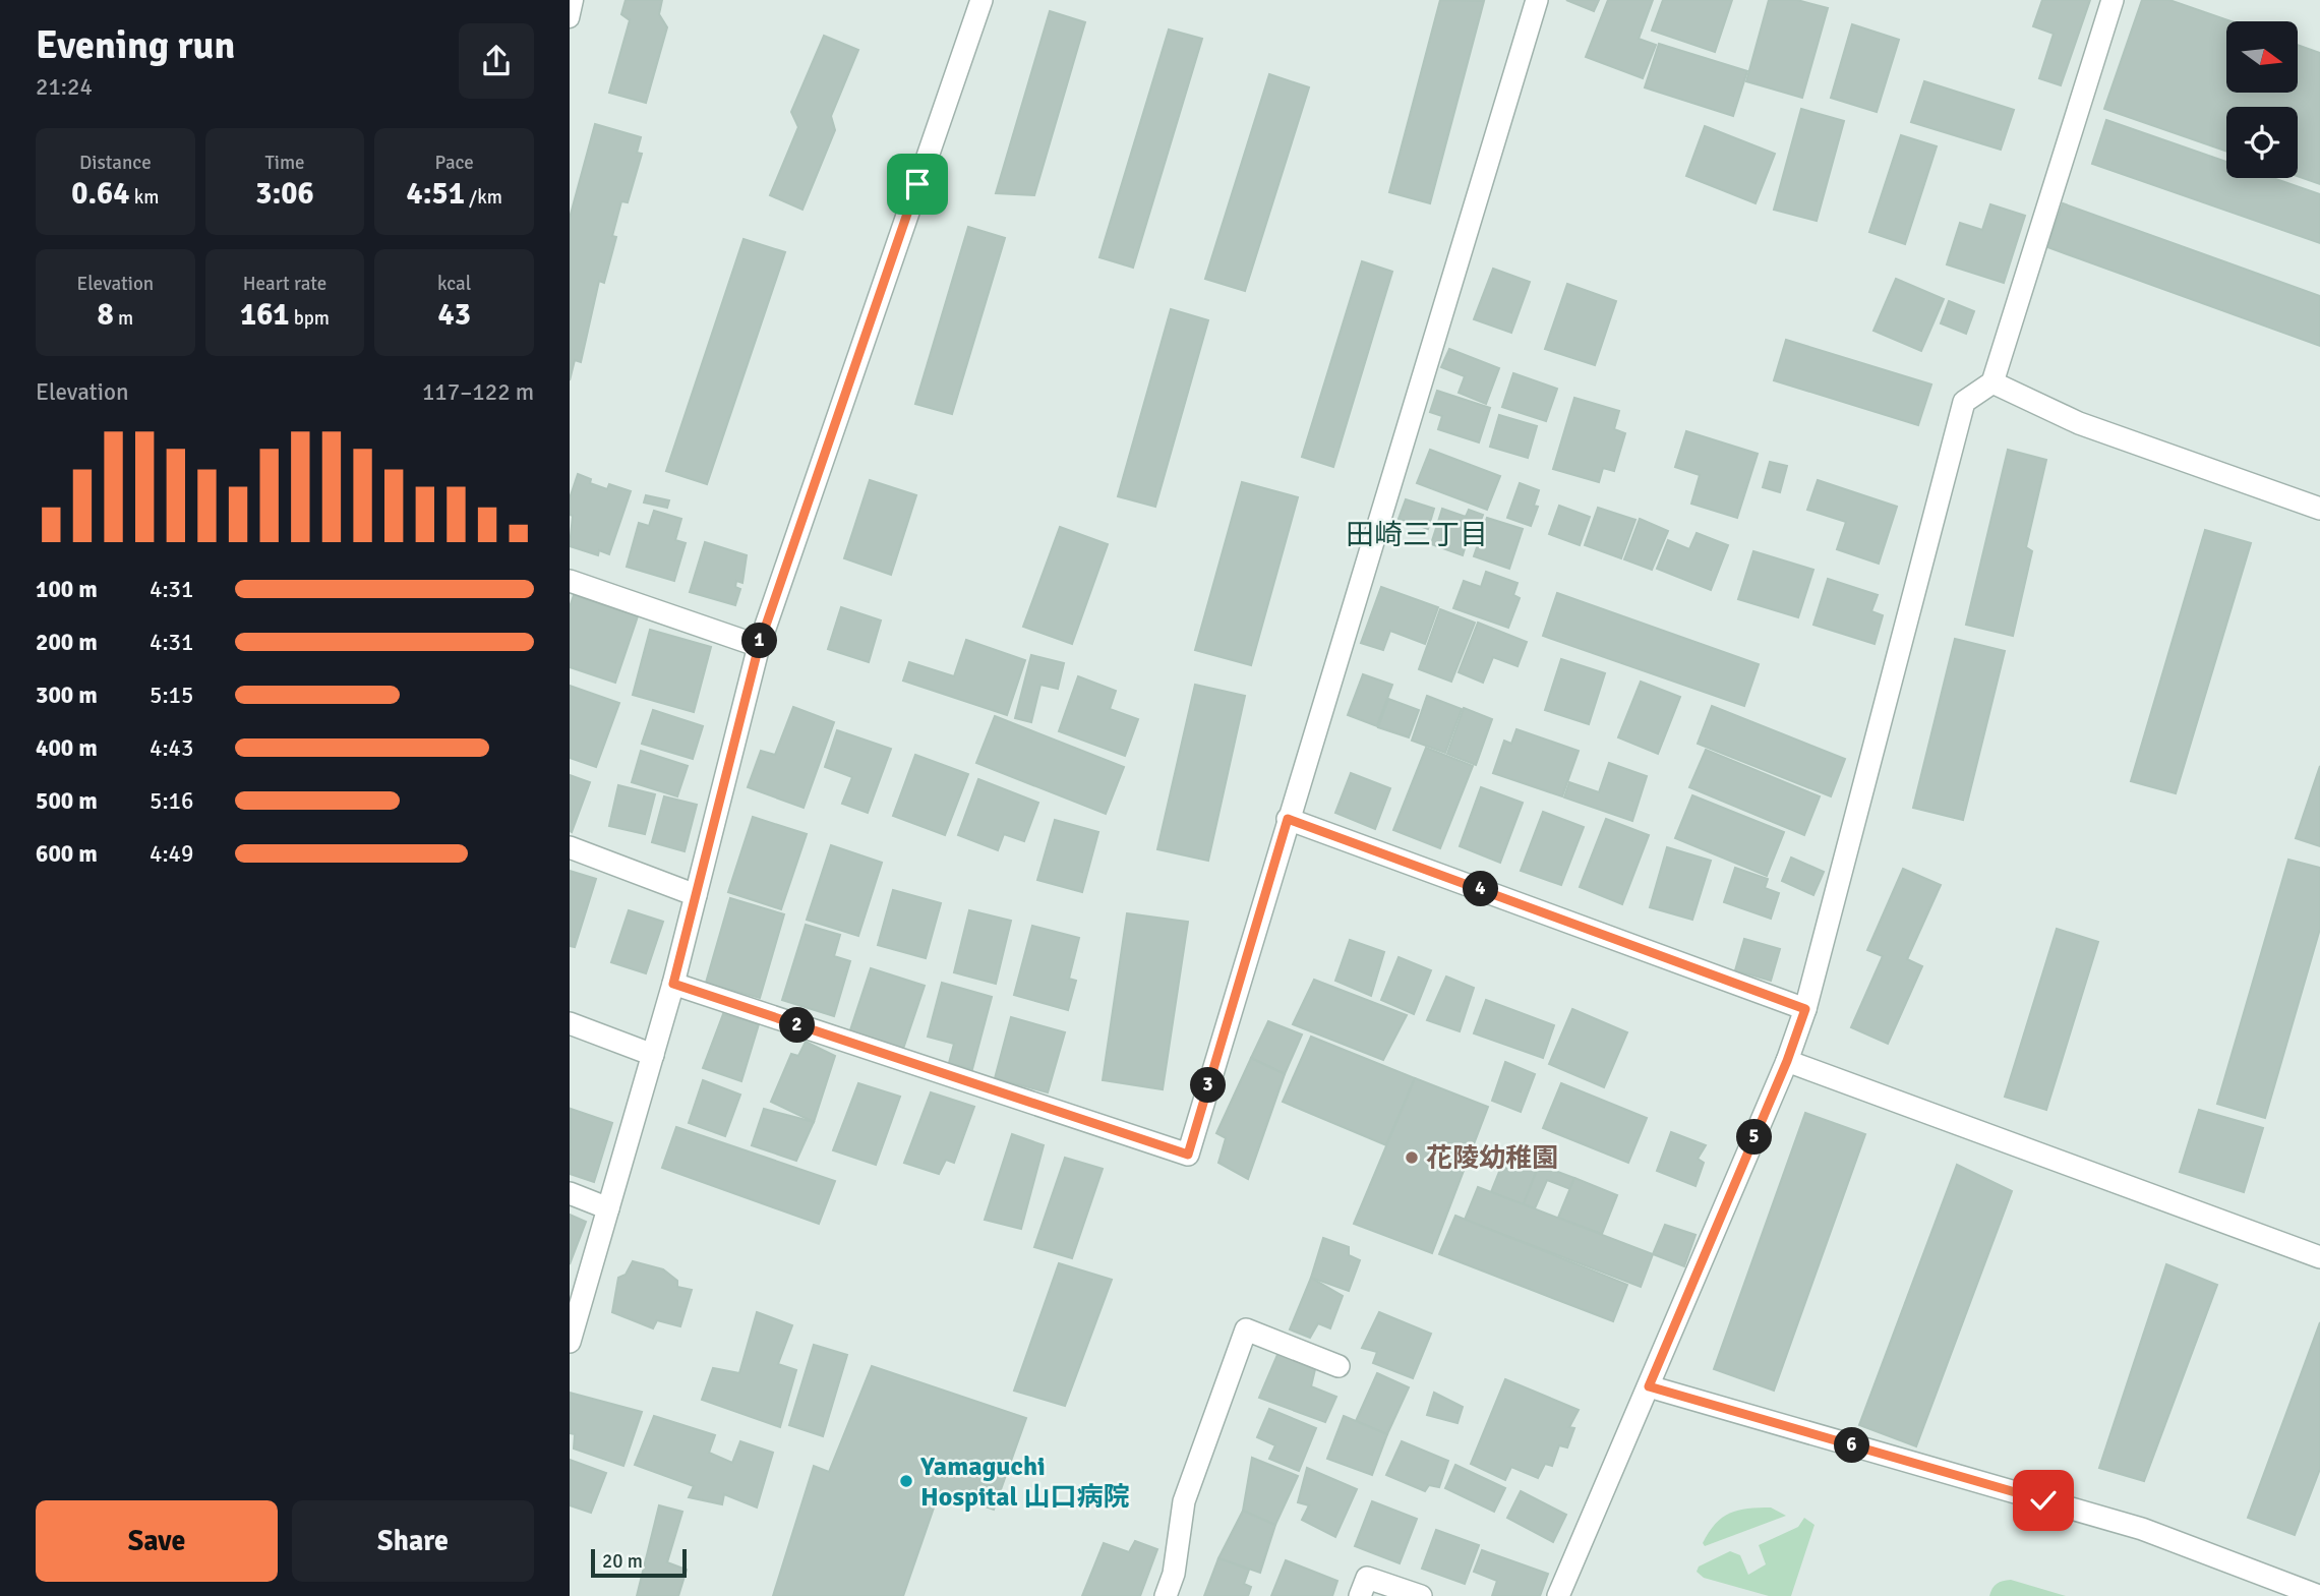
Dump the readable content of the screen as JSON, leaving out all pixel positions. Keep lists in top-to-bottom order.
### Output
{
  "districts": ["田崎三丁目"],
  "places": ["花陵幼稚園", "Yamaguchi Hospital 山口病院"],
  "scale_bar": "20 m",
  "north": "right",
  "page": {
    "heading": ["Evening run", "21:24"],
    "stats": [
      ["Distance", "0.64 km"],
      ["Time", "3:06"],
      ["Pace", "4:51 /km"],
      ["Elevation", "8 m"],
      ["Heart rate", "161 bpm"],
      ["kcal", "43"]
    ],
    "chart": ["Elevation", "117–122 m"],
    "list": [
      {
        "name": "100 m",
        "note": "4:31"
      },
      {
        "name": "200 m",
        "note": "4:31"
      },
      {
        "name": "300 m",
        "note": "5:15"
      },
      {
        "name": "400 m",
        "note": "4:43"
      },
      {
        "name": "500 m",
        "note": "5:16"
      },
      {
        "name": "600 m",
        "note": "4:49"
      }
    ],
    "pins": [
      "1",
      "4",
      "2",
      "3",
      "5",
      "6"
    ],
    "buttons": ["Save", "Share"],
    "scale": "20 m"
  }
}
